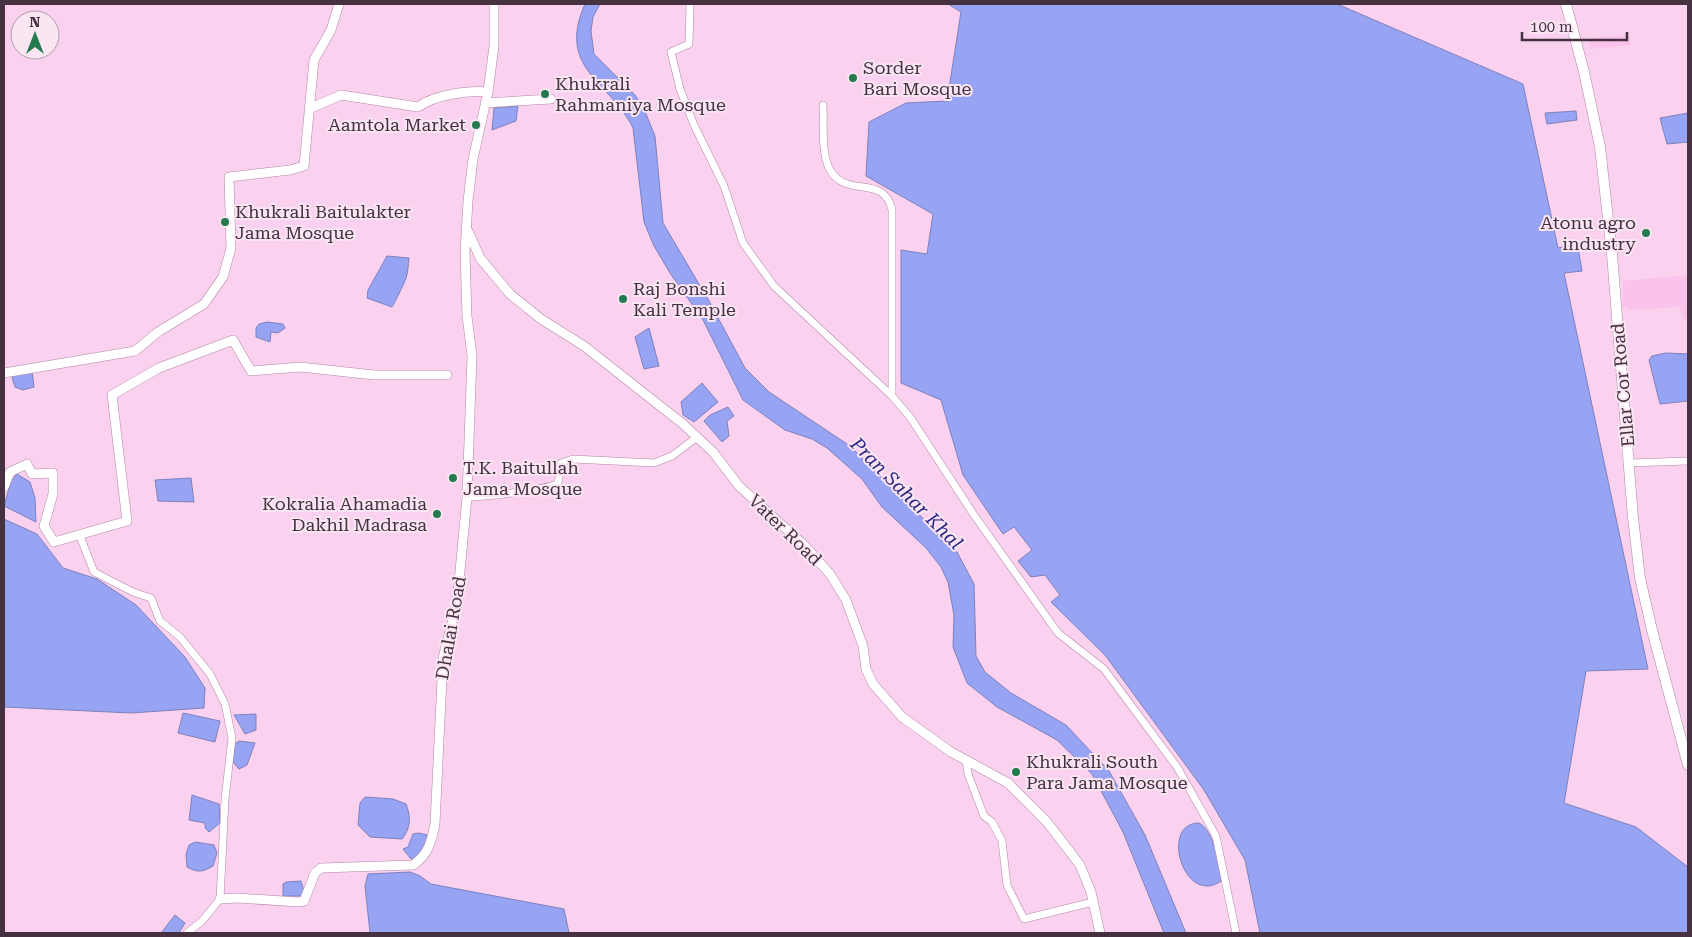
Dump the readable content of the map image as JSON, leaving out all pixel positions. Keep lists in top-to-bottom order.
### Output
{
  "streets": {
    "main road": ["Ellar Cor Road"],
    "street": ["Vater Road", "Dhalai Road"]
  },
  "crossings": [
    ["Vater Road", "Dhalai Road"]
  ],
  "water": ["Pran Sahar Khal"],
  "places": [
    "Sorder Bari Mosque",
    "Khukrali Rahmaniya Mosque",
    "Aamtola Market",
    "Khukrali Baitulakter Jama Mosque",
    "Atonu agro industry",
    "Raj Bonshi Kali Temple",
    "T.K. Baitullah Jama Mosque",
    "Kokralia Ahamadia Dakhil Madrasa",
    "Khukrali South Para Jama Mosque"
  ],
  "scale_bar": "100 m",
  "north": "top"
}
